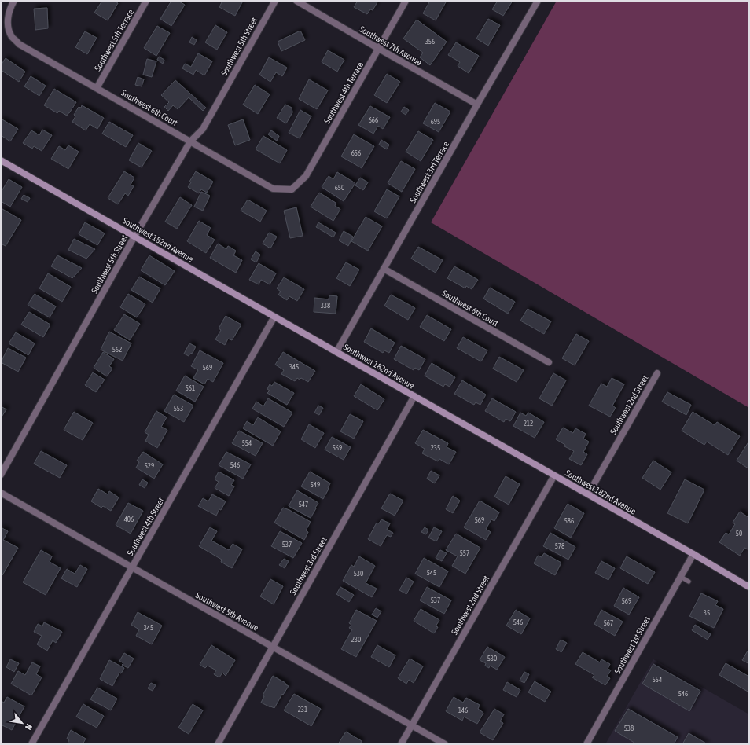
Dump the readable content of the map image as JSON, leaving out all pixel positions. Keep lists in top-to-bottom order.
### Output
{
  "streets": {
    "street": [
      "Southwest 5th Terrace",
      "Southwest 7th Avenue",
      "Southwest 5th Street",
      "Southwest 4th Terrace",
      "Southwest 6th Court",
      "Southwest 3rd Terrace",
      "Southwest 182nd Avenue",
      "Southwest 2nd Street",
      "Southwest 4th Street",
      "Southwest 3rd Street",
      "Southwest 5th Avenue",
      "Southwest 1st Street"
    ]
  },
  "crossings": [
    ["Southwest 5th Terrace", "Southwest 6th Court"],
    ["Southwest 7th Avenue", "Southwest 4th Terrace"],
    ["Southwest 7th Avenue", "Southwest 3rd Terrace"],
    ["Southwest 5th Street", "Southwest 6th Court"],
    ["Southwest 5th Street", "Southwest 182nd Avenue"],
    ["Southwest 4th Terrace", "Southwest 6th Court"],
    ["Southwest 6th Court", "Southwest 3rd Terrace"],
    ["Southwest 3rd Terrace", "Southwest 182nd Avenue"],
    ["Southwest 182nd Avenue", "Southwest 2nd Street"],
    ["Southwest 182nd Avenue", "Southwest 4th Street"],
    ["Southwest 182nd Avenue", "Southwest 3rd Street"],
    ["Southwest 182nd Avenue", "Southwest 1st Street"],
    ["Southwest 2nd Street", "Southwest 5th Avenue"],
    ["Southwest 4th Street", "Southwest 5th Avenue"],
    ["Southwest 3rd Street", "Southwest 5th Avenue"]
  ],
  "house_numbers": [
    "356",
    "666",
    "695",
    "656",
    "650",
    "338",
    "562",
    "345",
    "569",
    "561",
    "553",
    "212",
    "554",
    "569",
    "235",
    "546",
    "529",
    "549",
    "547",
    "406",
    "569",
    "586",
    "50",
    "537",
    "578",
    "557",
    "545",
    "530",
    "537",
    "569",
    "35",
    "546",
    "567",
    "345",
    "230",
    "530",
    "554",
    "546",
    "231",
    "146",
    "538"
  ],
  "north": "bottom right"
}
